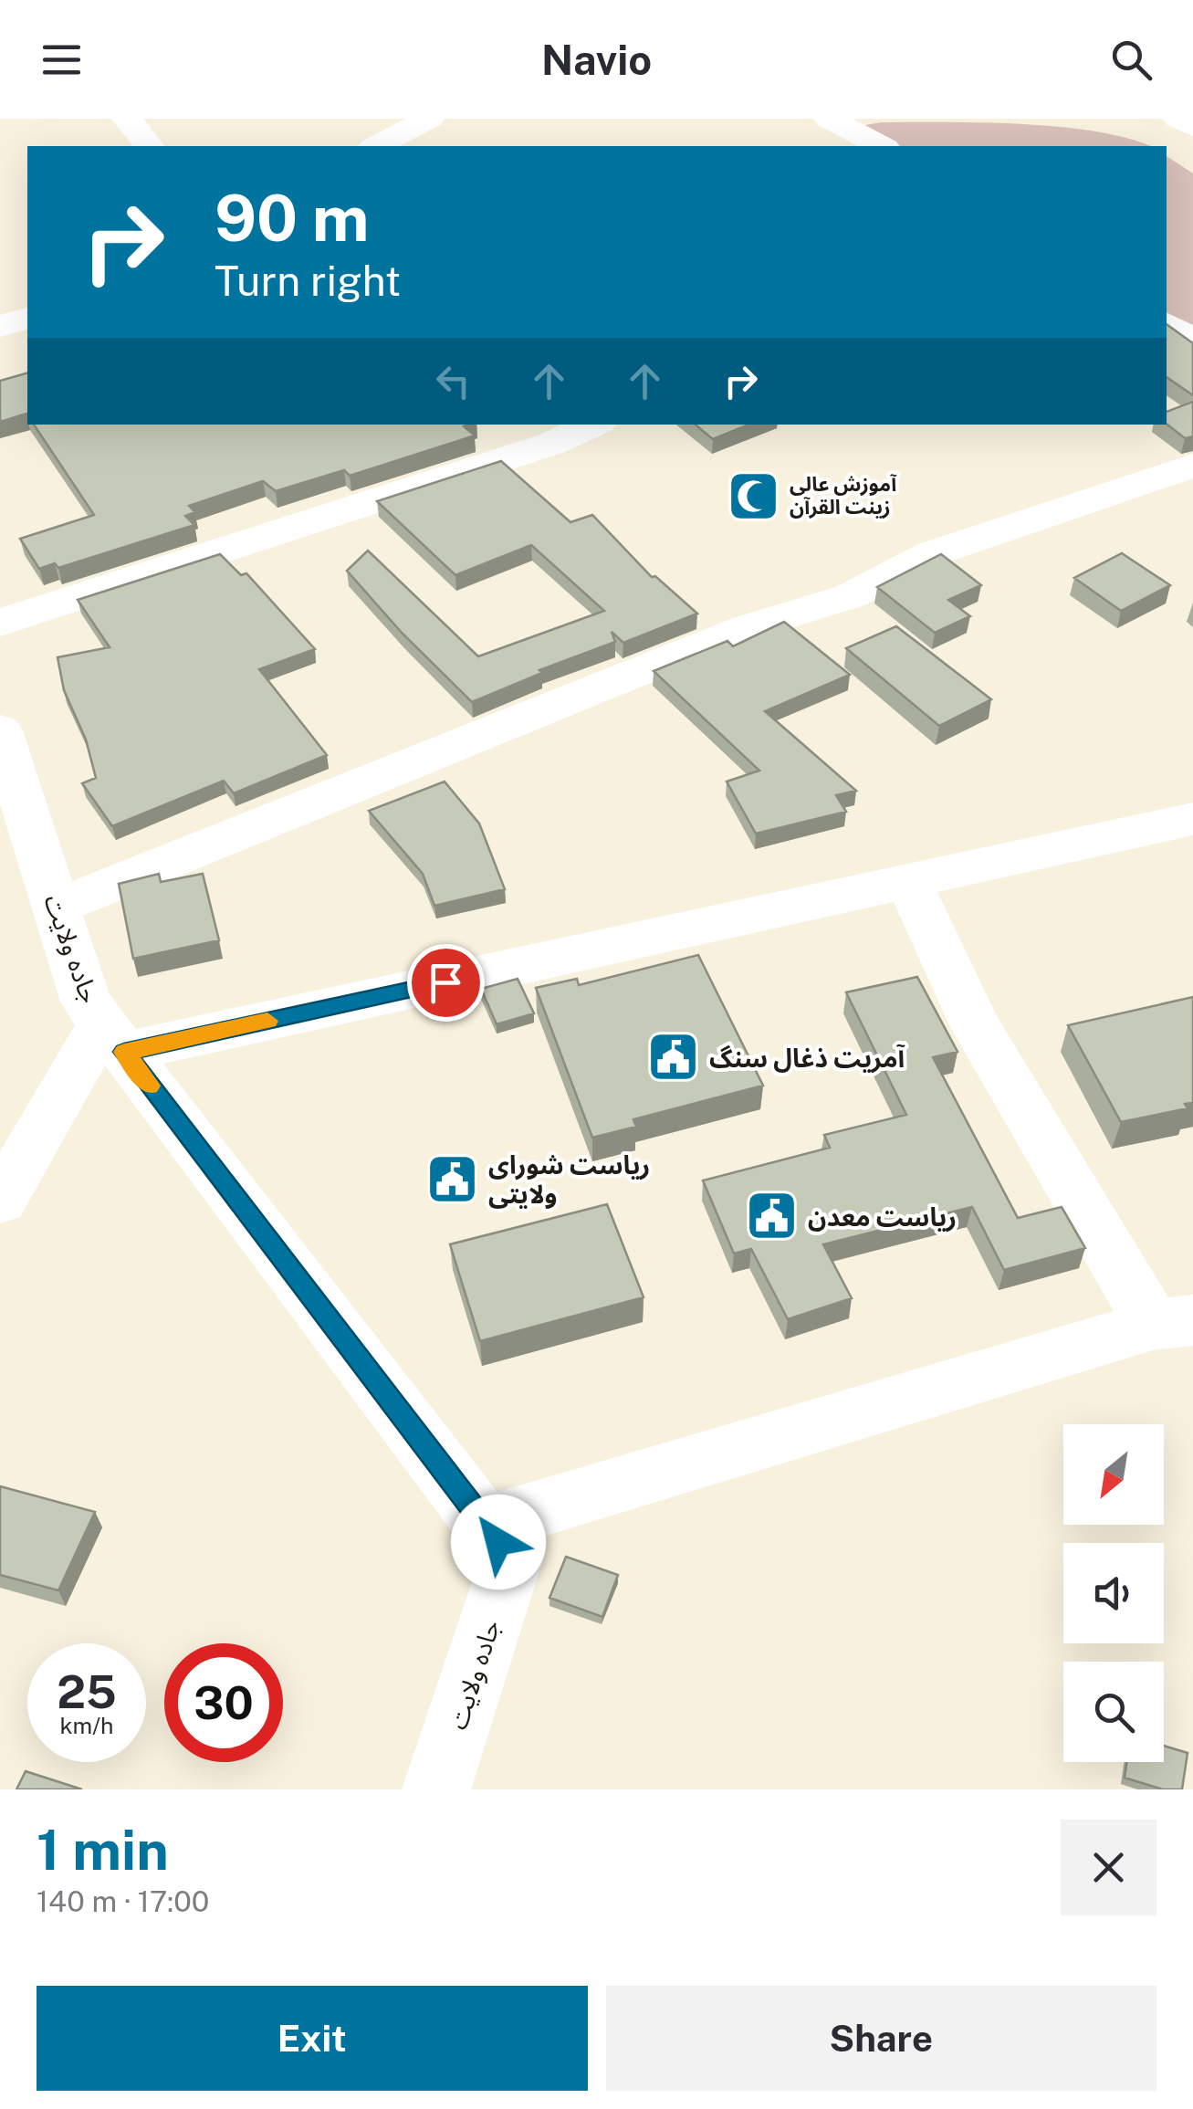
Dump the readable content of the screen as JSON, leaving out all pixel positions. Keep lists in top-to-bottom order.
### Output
{
  "streets": {
    "street": ["جاده ولایت"]
  },
  "places": {
    "mosque": ["آموزش عالی زینت القرآن"],
    "public building": ["آمریت ذغال سنگ", "ریاست شورای ولایتی", "ریاست معدن"]
  },
  "north": "bottom left",
  "page": {
    "header": "Navio",
    "turn": ["90 m", "Turn right"],
    "speed": "25 km/h",
    "limit": "30",
    "heading": ["1 min", "140 m · 17:00"],
    "buttons": ["Exit", "Share"]
  }
}
